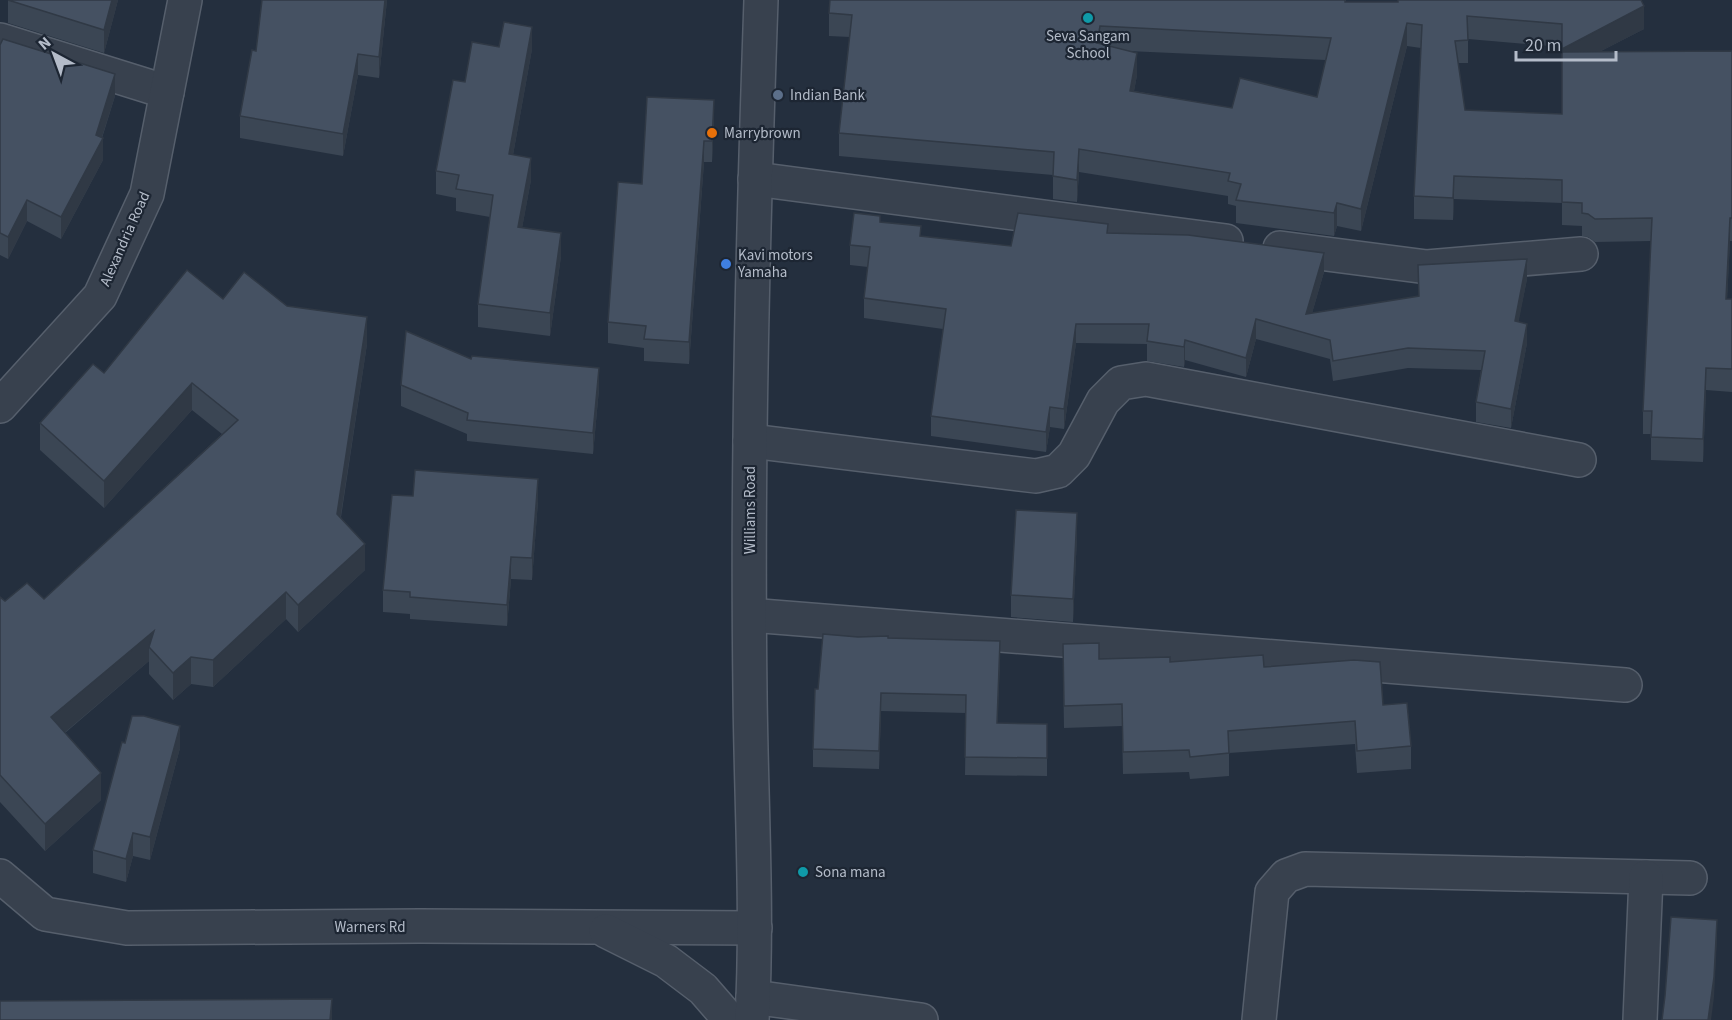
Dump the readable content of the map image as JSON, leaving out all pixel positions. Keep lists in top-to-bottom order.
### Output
{
  "streets": {
    "street": ["Alexandria Road", "Williams Road", "Warners Rd"]
  },
  "crossings": [
    ["Williams Road", "Warners Rd"]
  ],
  "places": [
    "Seva Sangam School",
    "Indian Bank",
    "Marrybrown",
    "Kavi motors Yamaha",
    "Sona mana"
  ],
  "scale_bar": "20 m",
  "north": "top left"
}
